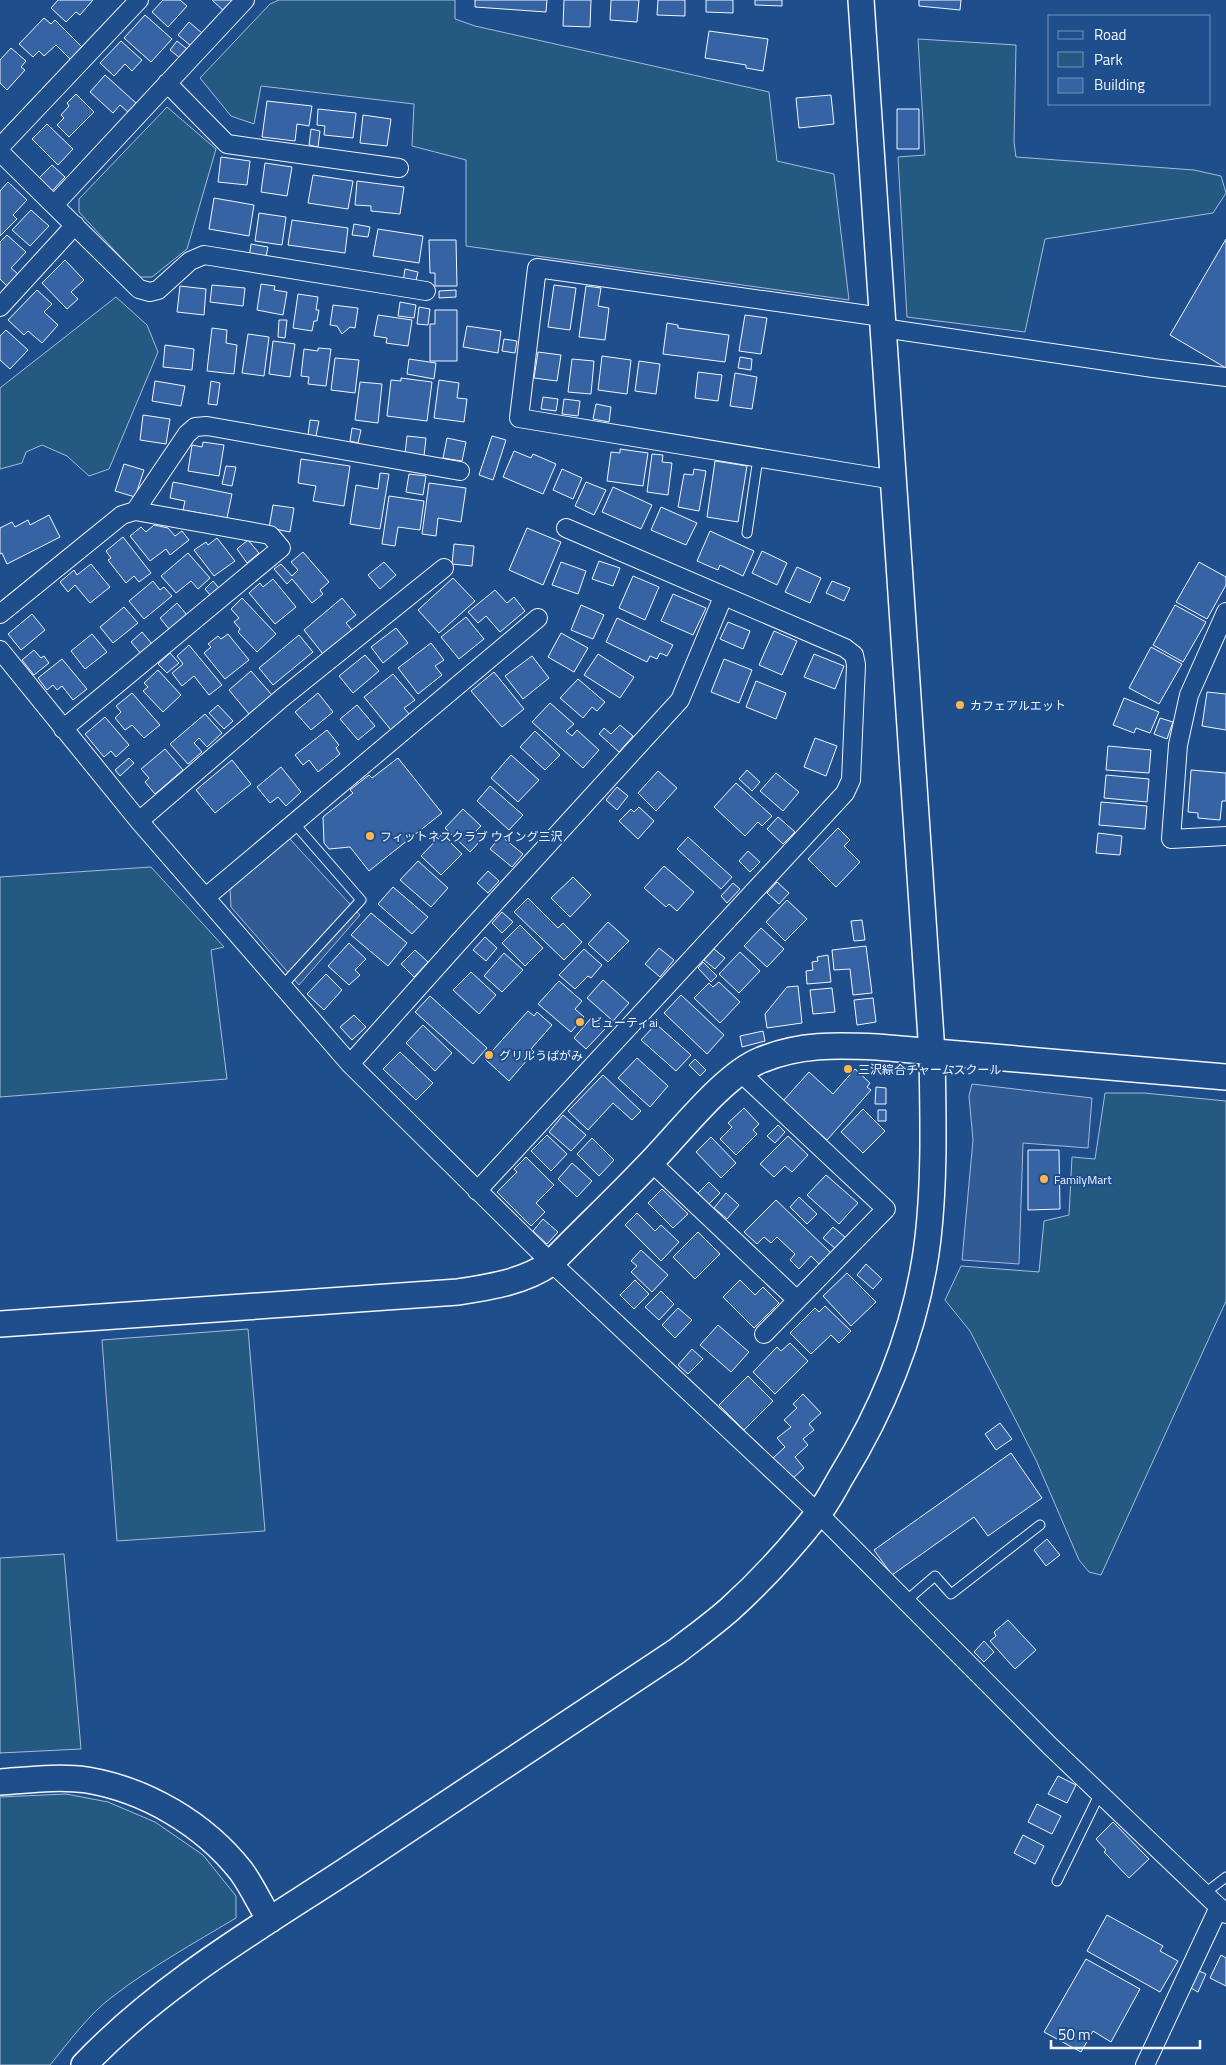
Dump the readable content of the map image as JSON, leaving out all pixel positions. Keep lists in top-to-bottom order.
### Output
{
  "places": [
    "カフェアルエット",
    "フィットネスクラブ ウイング三沢",
    "ビューティai",
    "グリルうばがみ",
    "三沢綜合チャームスクール",
    "FamilyMart"
  ],
  "legend": ["Road", "Park", "Building"],
  "scale_bar": "50 m"
}
